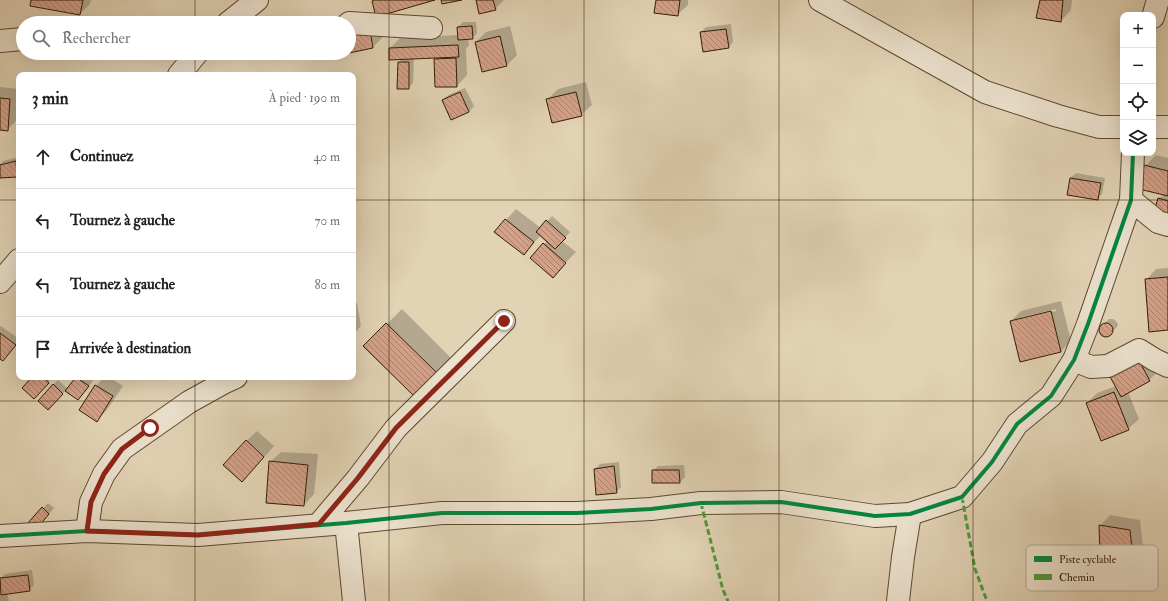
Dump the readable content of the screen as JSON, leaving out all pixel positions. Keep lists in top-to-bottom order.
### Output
{
  "legend": ["Piste cyclable", "Chemin"],
  "page": {
    "map_buttons": ["+", "−"],
    "search": "Rechercher",
    "heading": ["3 min", "À pied · 190 m"],
    "list": [
      ["Continuez", "40 m"],
      ["Tournez à gauche", "70 m"],
      ["Tournez à gauche", "80 m"],
      "Arrivée à destination"
    ]
  }
}
